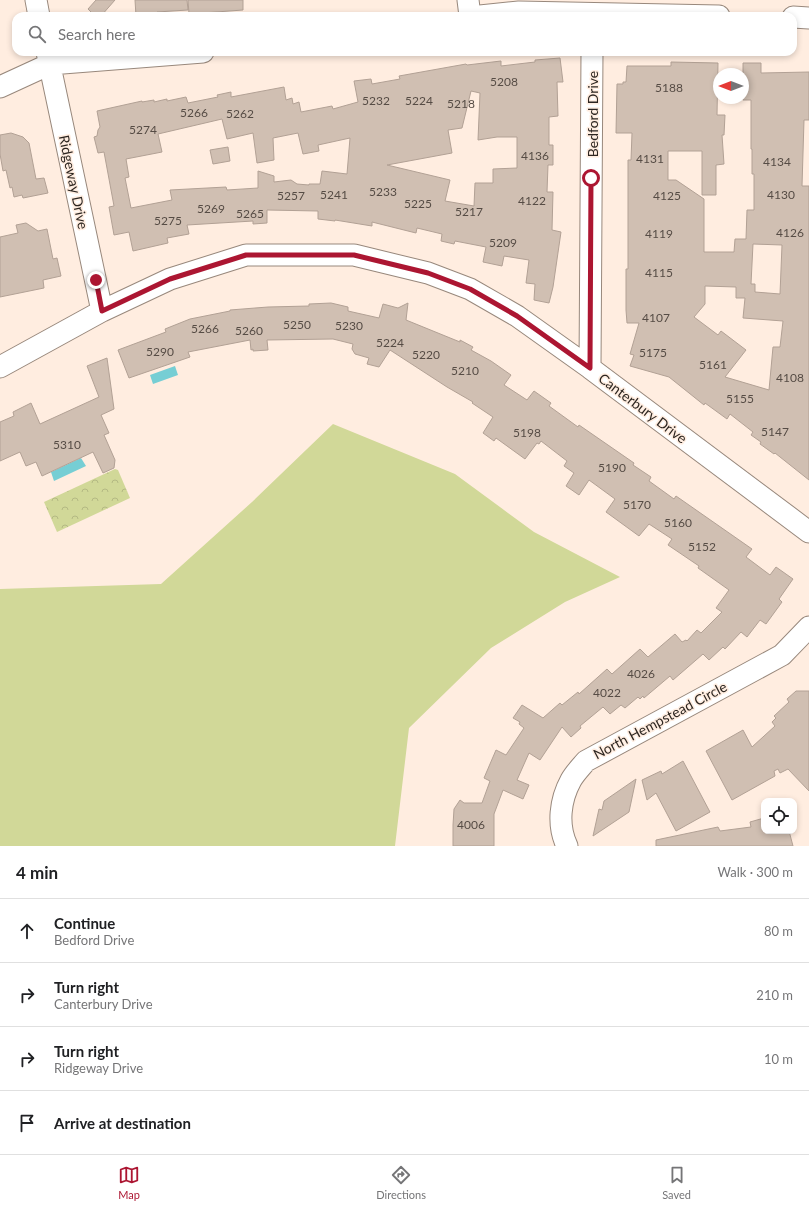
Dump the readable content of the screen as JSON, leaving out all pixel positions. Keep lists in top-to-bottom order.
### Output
{
  "streets": {
    "street": [
      "Bedford Drive",
      "Ridgeway Drive",
      "Canterbury Drive",
      "North Hempstead Circle"
    ]
  },
  "crossings": [
    ["Bedford Drive", "Canterbury Drive"],
    ["Ridgeway Drive", "Canterbury Drive"]
  ],
  "house_numbers": [
    "5208",
    "5188",
    "5232",
    "5224",
    "5218",
    "5266",
    "5262",
    "5274",
    "4136",
    "4131",
    "4134",
    "5233",
    "5241",
    "4130",
    "5257",
    "4125",
    "4122",
    "5225",
    "5269",
    "5217",
    "5265",
    "5275",
    "4126",
    "4119",
    "5209",
    "4115",
    "4107",
    "5250",
    "5230",
    "5266",
    "5260",
    "5224",
    "5290",
    "5175",
    "5220",
    "5161",
    "5210",
    "4108",
    "5155",
    "5147",
    "5198",
    "5310",
    "5190",
    "5170",
    "5160",
    "5152",
    "4026",
    "4022",
    "4006"
  ],
  "north": "left",
  "page": {
    "search": "Search here",
    "heading": ["4 min", "Walk · 300 m"],
    "list": [
      ["Continue", "Bedford Drive", "80 m"],
      ["Turn right", "Canterbury Drive", "210 m"],
      ["Turn right", "Ridgeway Drive", "10 m"],
      "Arrive at destination"
    ],
    "nav": ["Map", "Directions", "Saved"]
  }
}
